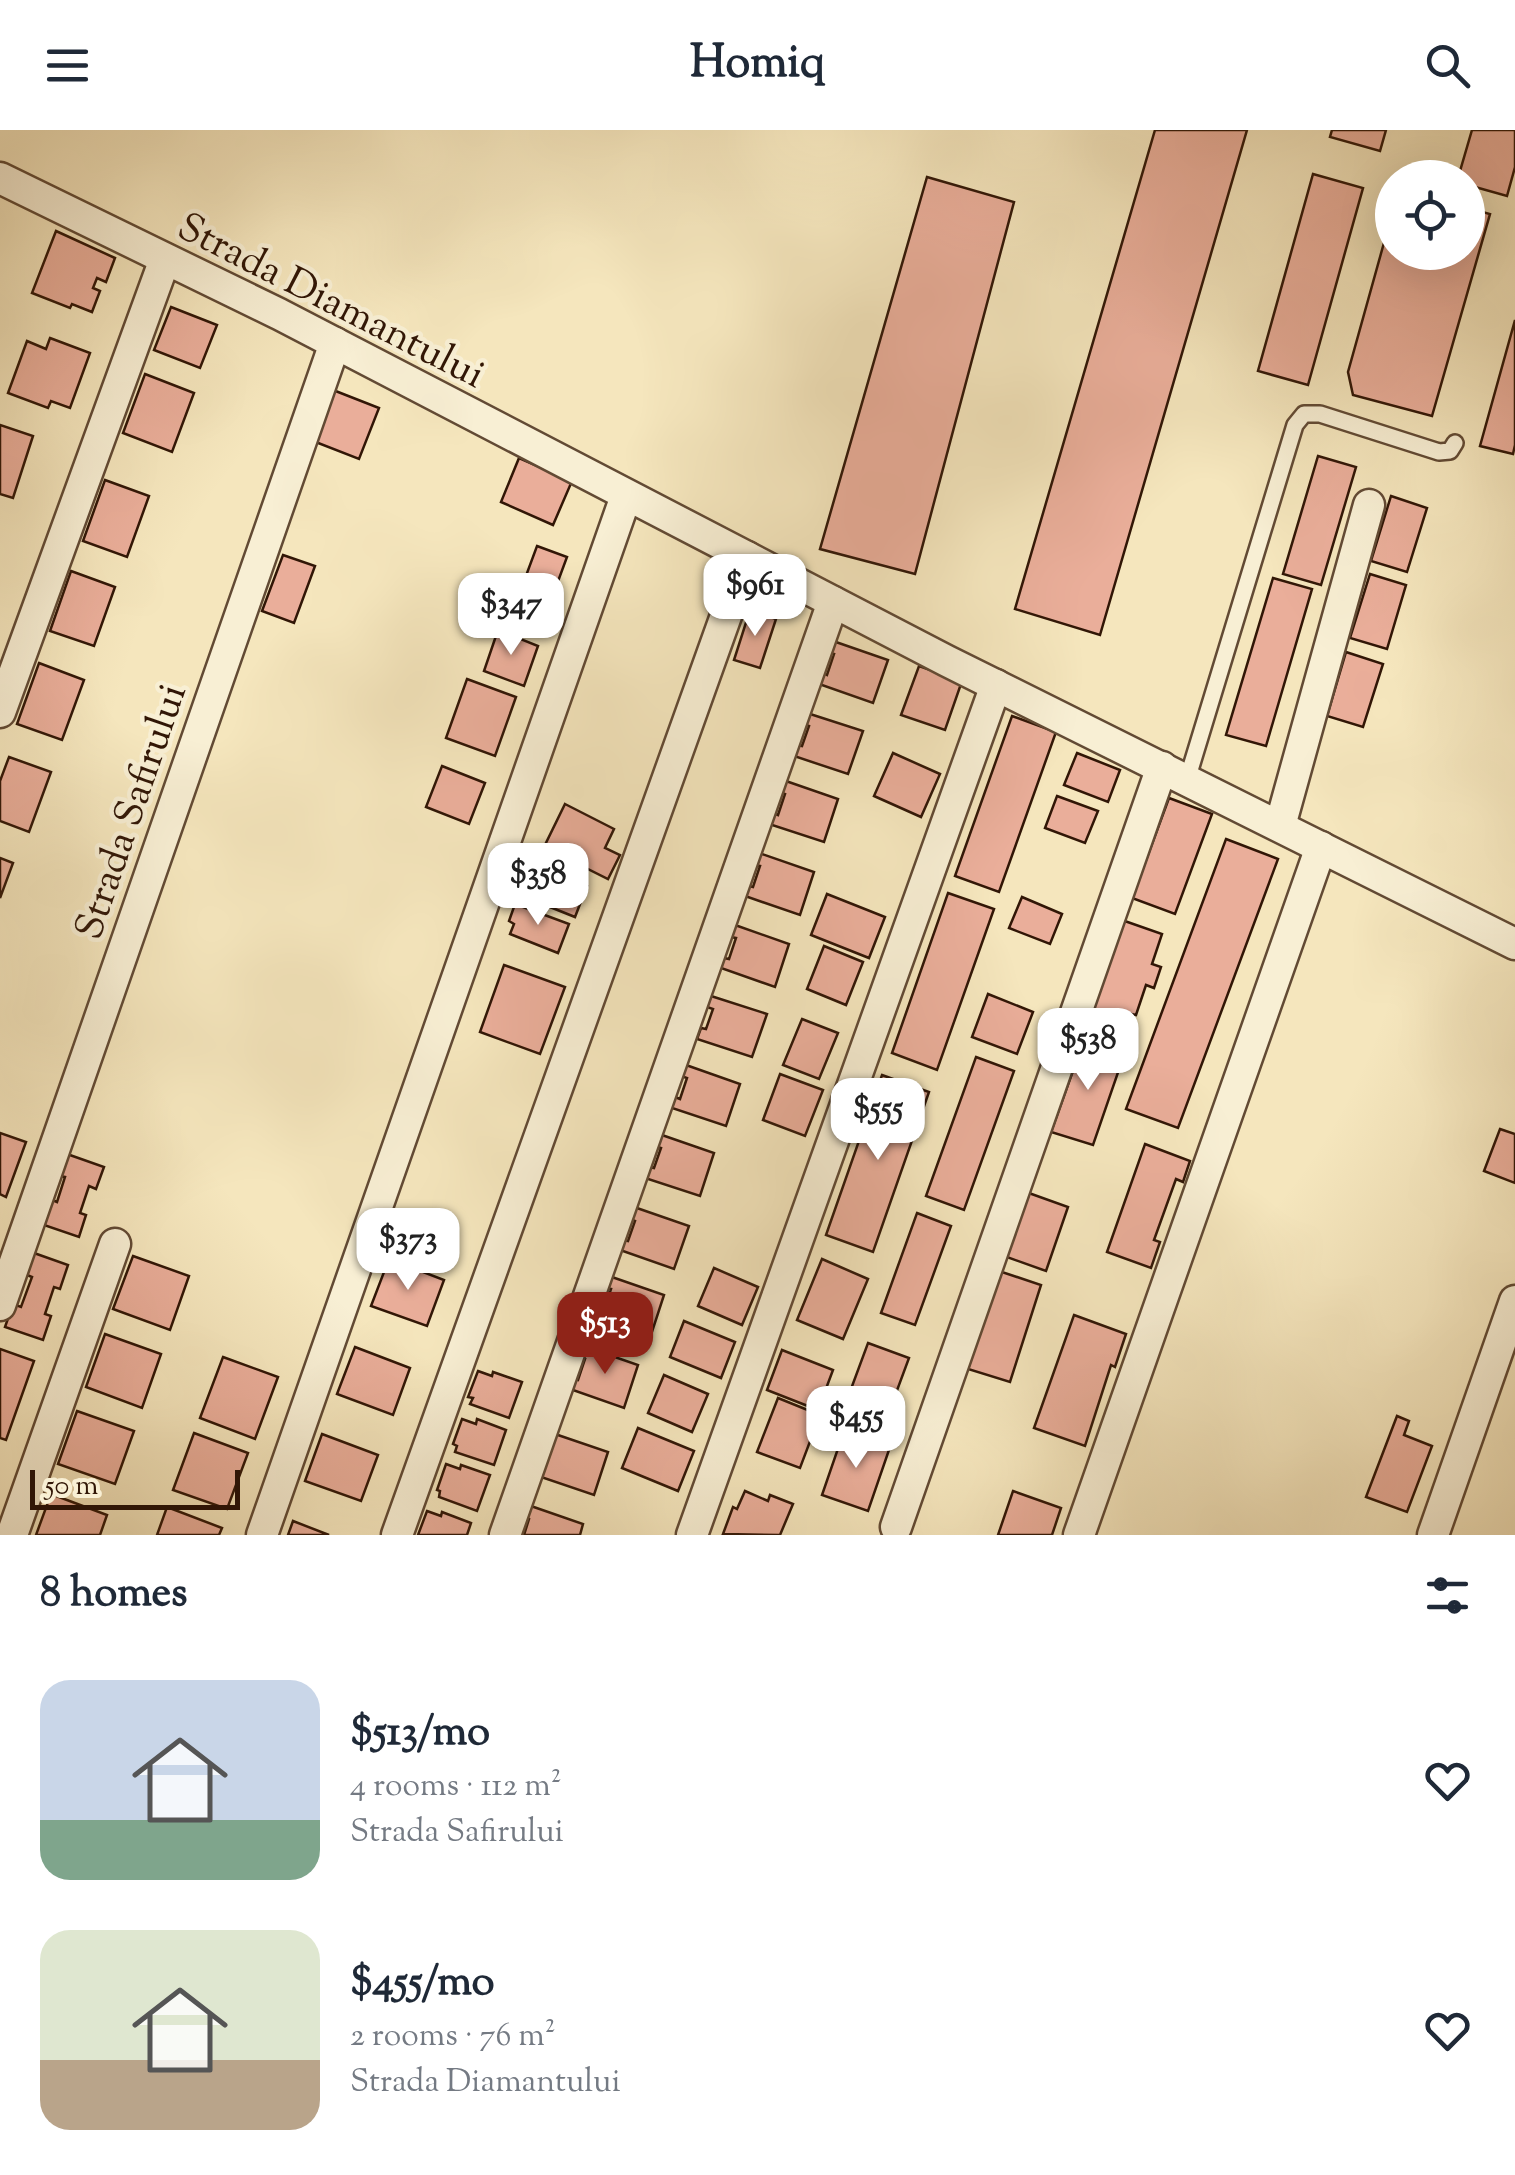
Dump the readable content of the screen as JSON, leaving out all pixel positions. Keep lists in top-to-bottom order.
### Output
{
  "streets": {
    "street": ["Strada Diamantului", "Strada Safirului"]
  },
  "crossings": [
    ["Strada Diamantului", "Strada Safirului"]
  ],
  "scale_bar": "50 m",
  "page": {
    "header": "Homiq",
    "price": [
      "$961",
      "$347",
      "$358",
      "$538",
      "$555",
      "$373",
      "$513",
      "$455"
    ],
    "scale": "50 m",
    "heading": "8 homes",
    "list": [
      {
        "name": "$513/mo",
        "note": "4 rooms · 112 m² · Strada Safirului"
      },
      {
        "name": "$455/mo",
        "note": "2 rooms · 76 m² · Strada Diamantului"
      }
    ]
  }
}
